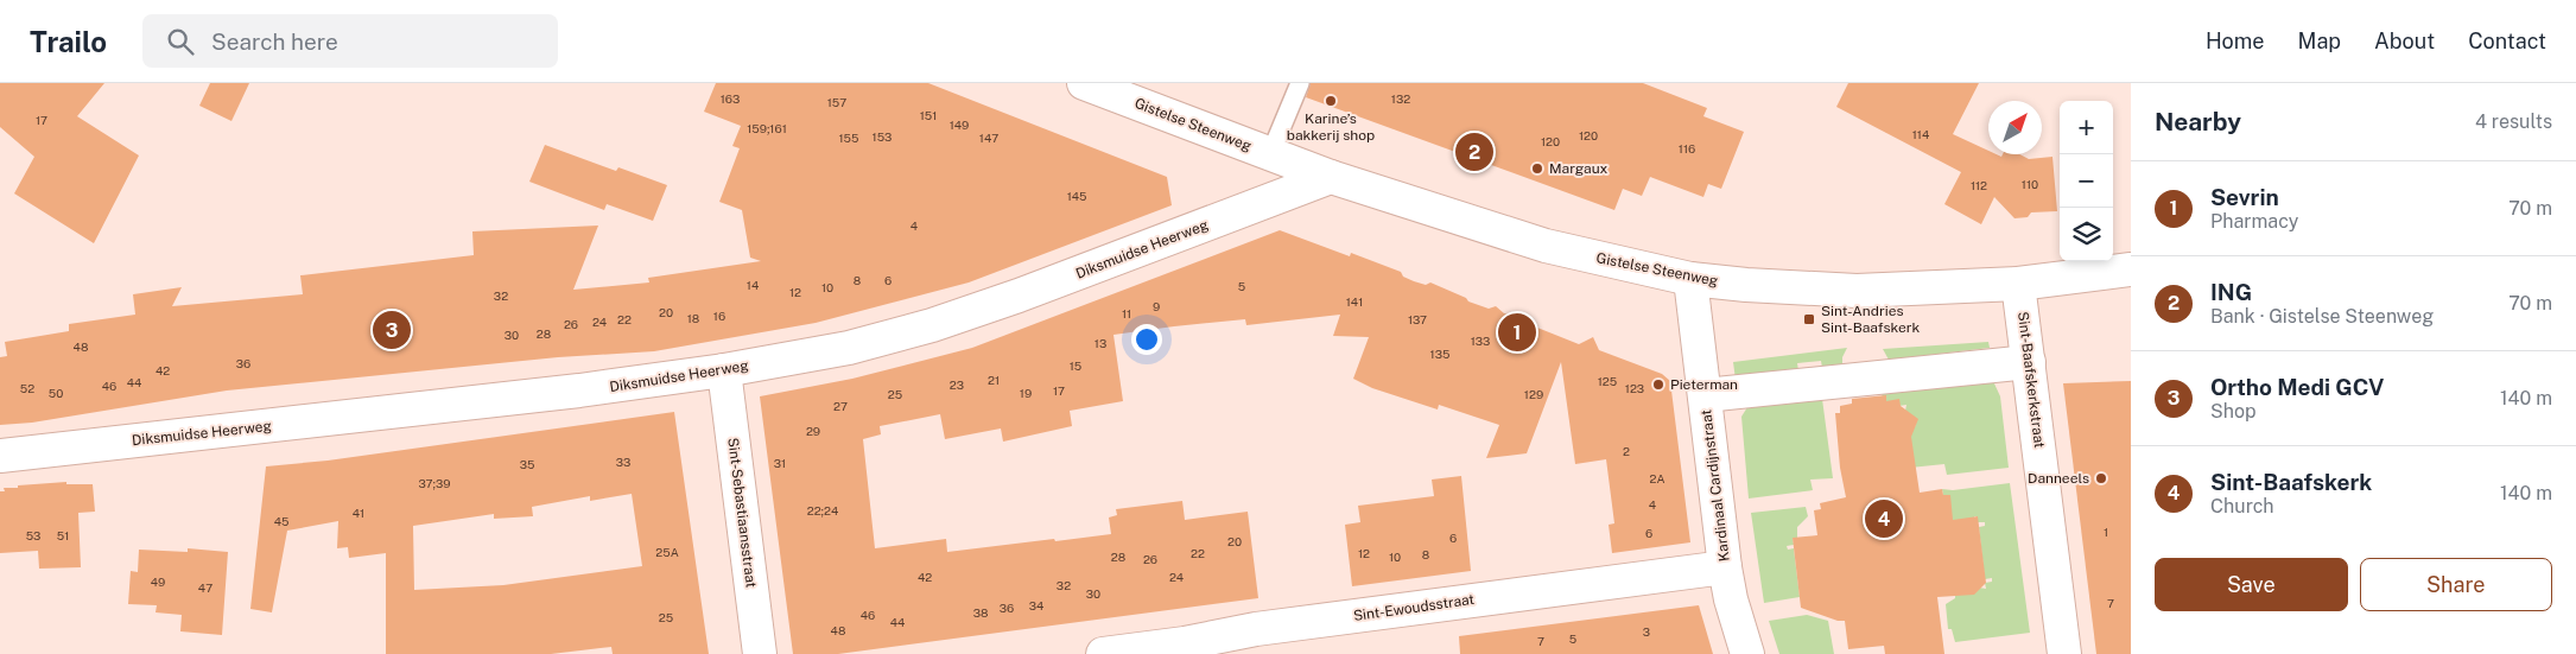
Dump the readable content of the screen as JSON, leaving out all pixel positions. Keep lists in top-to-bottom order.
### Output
{
  "streets": {
    "street": [
      "Gistelse Steenweg",
      "Diksmuidse Heerweg",
      "Sint-Baafskerkstraat",
      "Kardinaal Cardijnstraat",
      "Sint-Sebastiaansstraat",
      "Sint-Ewoudsstraat"
    ]
  },
  "crossings": [
    ["Gistelse Steenweg", "Diksmuidse Heerweg"],
    ["Gistelse Steenweg", "Sint-Baafskerkstraat"],
    ["Gistelse Steenweg", "Kardinaal Cardijnstraat"],
    ["Diksmuidse Heerweg", "Sint-Sebastiaansstraat"],
    ["Kardinaal Cardijnstraat", "Sint-Ewoudsstraat"]
  ],
  "places": {
    "other": [
      "Karine’s bakkerij shop",
      "Margaux",
      "Pieterman",
      "Danneels"
    ],
    "transit": ["Sint-Andries Sint-Baafskerk"]
  },
  "house_numbers": [
    "163",
    "132",
    "157",
    "151",
    "17",
    "149",
    "159;161",
    "114",
    "120",
    "153",
    "155",
    "147",
    "120",
    "116",
    "110",
    "112",
    "145",
    "4",
    "8",
    "6",
    "14",
    "5",
    "10",
    "12",
    "32",
    "141",
    "9",
    "20",
    "11",
    "16",
    "18",
    "22",
    "137",
    "24",
    "26",
    "28",
    "30",
    "133",
    "13",
    "48",
    "135",
    "36",
    "15",
    "42",
    "21",
    "125",
    "44",
    "23",
    "46",
    "52",
    "123",
    "17",
    "50",
    "19",
    "25",
    "129",
    "27",
    "29",
    "2",
    "33",
    "31",
    "35",
    "2A",
    "37;39",
    "4",
    "22;24",
    "41",
    "45",
    "1",
    "6",
    "53",
    "51",
    "6",
    "20",
    "25A",
    "22",
    "12",
    "8",
    "28",
    "10",
    "26",
    "42",
    "24",
    "49",
    "32",
    "47",
    "30",
    "7",
    "34",
    "36",
    "38",
    "46",
    "25",
    "44",
    "48",
    "3",
    "5",
    "7"
  ],
  "north": "top right",
  "page": {
    "header": "Trailo",
    "search": "Search here",
    "nav": [
      "Home",
      "Map",
      "About",
      "Contact"
    ],
    "heading": ["Nearby", "4 results"],
    "map_buttons": ["+", "−"],
    "pins": [
      "2",
      "3",
      "1",
      "4"
    ],
    "list": [
      {
        "mark": "1",
        "name": "Sevrin",
        "note": "Pharmacy",
        "value": "70 m"
      },
      {
        "mark": "2",
        "name": "ING",
        "note": "Bank · Gistelse Steenweg",
        "value": "70 m"
      },
      {
        "mark": "3",
        "name": "Ortho Medi GCV",
        "note": "Shop",
        "value": "140 m"
      },
      {
        "mark": "4",
        "name": "Sint-Baafskerk",
        "note": "Church",
        "value": "140 m"
      }
    ],
    "buttons": ["Save", "Share"]
  }
}
